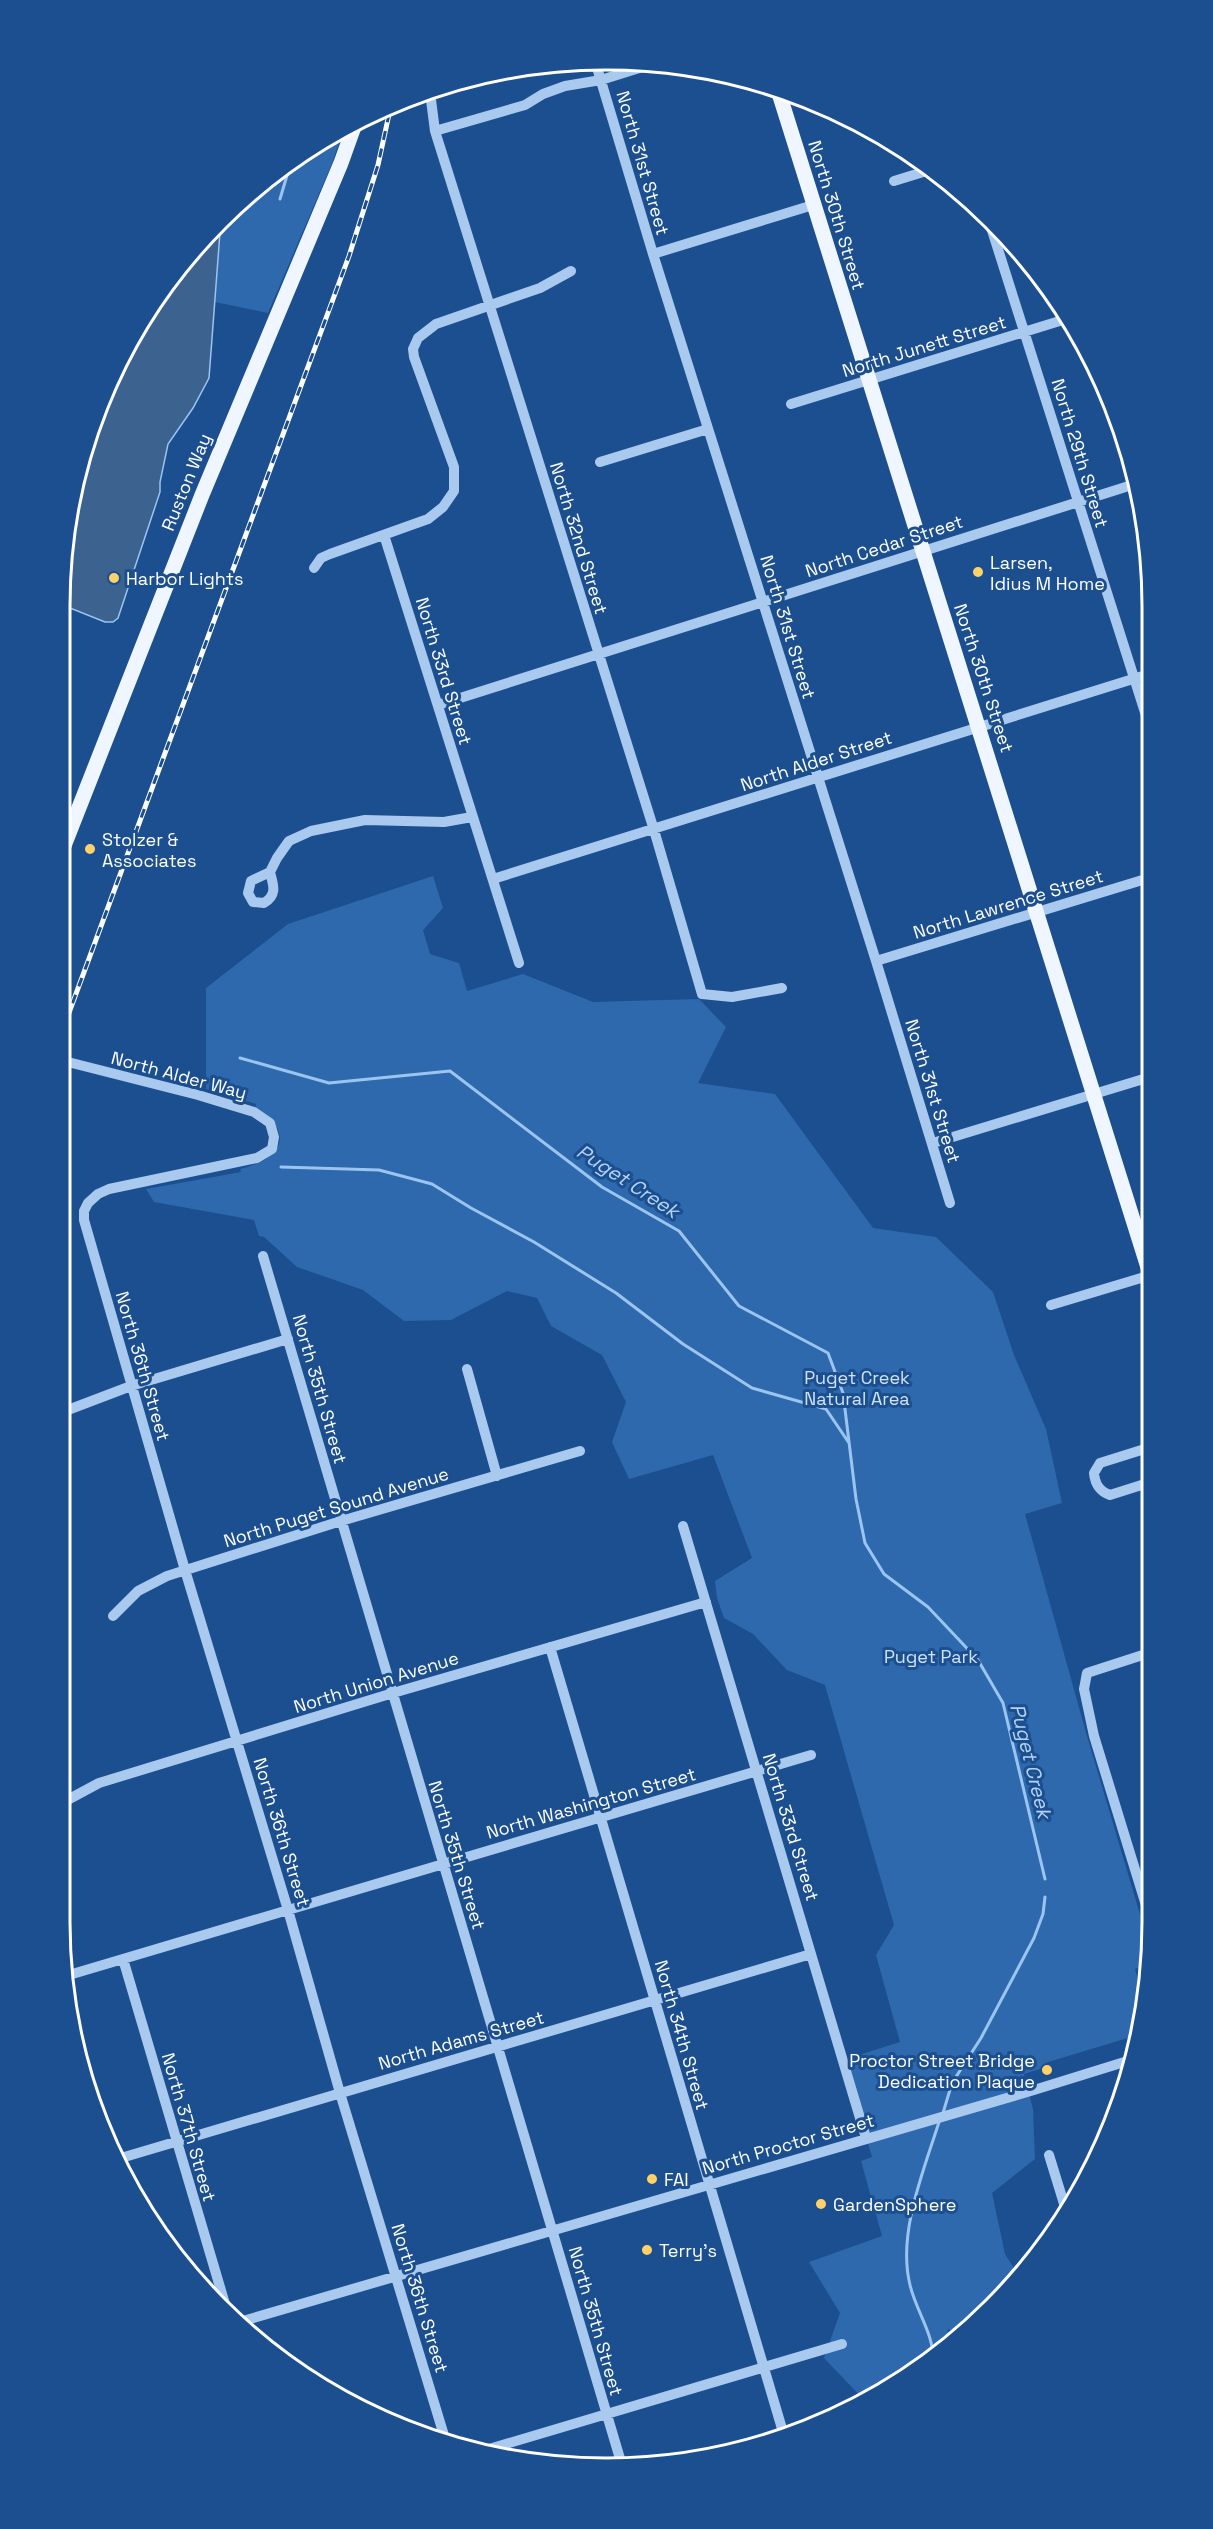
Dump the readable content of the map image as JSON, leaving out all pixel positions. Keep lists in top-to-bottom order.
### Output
{
  "streets": {
    "main road": ["North 30th Street", "Ruston Way"],
    "street": [
      "North 31st Street",
      "North Junett Street",
      "North 29th Street",
      "North 32nd Street",
      "North Cedar Street",
      "North 33rd Street",
      "North Alder Street",
      "North Lawrence Street",
      "North Alder Way",
      "North 36th Street",
      "North 35th Street",
      "North Puget Sound Avenue",
      "North Union Avenue",
      "North Washington Street",
      "North 34th Street",
      "North Adams Street",
      "North 37th Street",
      "North Proctor Street"
    ]
  },
  "crossings": [
    ["North 31st Street", "North Cedar Street"],
    ["North 31st Street", "North Alder Street"],
    ["North 31st Street", "North Lawrence Street"],
    ["North 30th Street", "North Junett Street"],
    ["North 30th Street", "North Cedar Street"],
    ["North 30th Street", "North Alder Street"],
    ["North 30th Street", "North Lawrence Street"],
    ["North Junett Street", "North 29th Street"],
    ["North 29th Street", "North Cedar Street"],
    ["North 29th Street", "North Alder Street"],
    ["North 32nd Street", "North Cedar Street"],
    ["North 32nd Street", "North Alder Street"],
    ["North Cedar Street", "North 33rd Street"],
    ["North 33rd Street", "North Alder Street"],
    ["North 33rd Street", "North Union Avenue"],
    ["North 33rd Street", "North Washington Street"],
    ["North 33rd Street", "North Adams Street"],
    ["North 33rd Street", "North Proctor Street"],
    ["North Alder Way", "North 36th Street"],
    ["North 36th Street", "North Puget Sound Avenue"],
    ["North 36th Street", "North Union Avenue"],
    ["North 36th Street", "North Washington Street"],
    ["North 36th Street", "North Adams Street"],
    ["North 36th Street", "North Proctor Street"],
    ["North 35th Street", "North Puget Sound Avenue"],
    ["North 35th Street", "North Union Avenue"],
    ["North 35th Street", "North Washington Street"],
    ["North 35th Street", "North Adams Street"],
    ["North 35th Street", "North Proctor Street"],
    ["North Union Avenue", "North 34th Street"],
    ["North Washington Street", "North 34th Street"],
    ["North Washington Street", "North 37th Street"],
    ["North 34th Street", "North Adams Street"],
    ["North 34th Street", "North Proctor Street"],
    ["North Adams Street", "North 37th Street"]
  ],
  "water": ["Puget Creek"],
  "parks": ["Puget Creek Natural Area", "Puget Park"],
  "places": [
    "Larsen, Idius M Home",
    "Harbor Lights",
    "Stolzer & Associates",
    "Proctor Street Bridge Dedication Plaque",
    "FAI",
    "GardenSphere",
    "Terry's"
  ]
}
